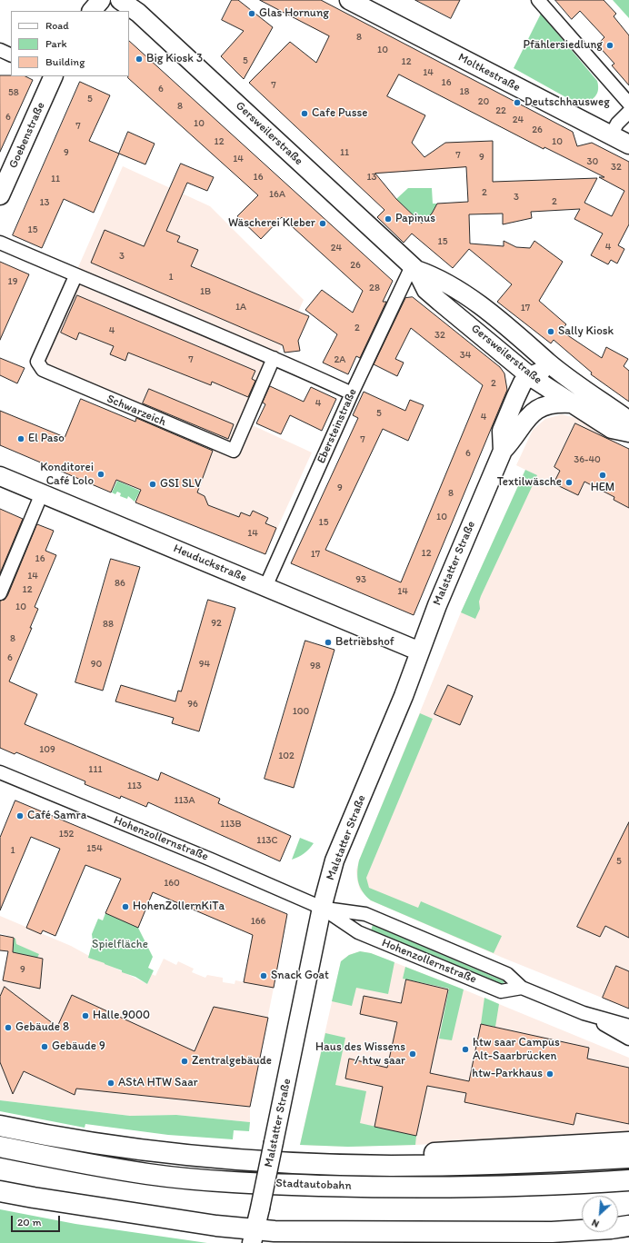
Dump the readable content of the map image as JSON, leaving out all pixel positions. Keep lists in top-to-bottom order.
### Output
{
  "streets": {
    "highway": ["Stadtautobahn"],
    "main road": [
      "Moltkestraße",
      "Gersweilerstraße",
      "Goebenstraße",
      "Heuduckstraße",
      "Malstatter Straße"
    ],
    "street": ["Schwarzeich", "Ebersteinstraße", "Hohenzollernstraße"]
  },
  "crossings": [
    ["Gersweilerstraße", "Ebersteinstraße"],
    ["Gersweilerstraße", "Malstatter Straße"],
    ["Ebersteinstraße", "Heuduckstraße"],
    ["Heuduckstraße", "Malstatter Straße"],
    ["Malstatter Straße", "Hohenzollernstraße"]
  ],
  "parks": ["Spielfläche"],
  "places": [
    "Glas Hornung",
    "Pfählersiedlung",
    "Big Kiosk 3",
    "Deutschhausweg",
    "Cafe Pusse",
    "Papinus",
    "Wäscherei Kleber",
    "Sally Kiosk",
    "El Paso",
    "Konditorei Café Lolo",
    "HEM",
    "Textilwäsche",
    "GSI SLV",
    "Betriebshof",
    "Café Samra",
    "HohenZollernKiTa",
    "Snack Goat",
    "Halle 9000",
    "Gebäude 8",
    "Gebäude 9",
    "htw saar Campus Alt-Saarbrücken",
    "Haus des Wissens / htw saar",
    "Zentralgebäude",
    "htw-Parkhaus",
    "AStA HTW Saar"
  ],
  "house_numbers": [
    "8",
    "10",
    "5",
    "12",
    "14",
    "16",
    "7",
    "6",
    "18",
    "58",
    "5",
    "20",
    "8",
    "22",
    "6",
    "24",
    "10",
    "7",
    "26",
    "12",
    "10",
    "9",
    "11",
    "7",
    "9",
    "14",
    "30",
    "32",
    "16",
    "13",
    "11",
    "2",
    "16A",
    "3",
    "2",
    "13",
    "15",
    "15",
    "4",
    "24",
    "3",
    "26",
    "1",
    "19",
    "28",
    "1B",
    "1A",
    "17",
    "2",
    "4",
    "32",
    "34",
    "7",
    "2A",
    "2",
    "4",
    "5",
    "4",
    "7",
    "6",
    "36-40",
    "9",
    "8",
    "10",
    "15",
    "14",
    "12",
    "17",
    "16",
    "14",
    "93",
    "86",
    "12",
    "14",
    "10",
    "92",
    "88",
    "8",
    "6",
    "90",
    "94",
    "98",
    "96",
    "100",
    "109",
    "102",
    "111",
    "113",
    "113A",
    "113B",
    "152",
    "113C",
    "154",
    "1",
    "5",
    "160",
    "166",
    "9"
  ],
  "legend": ["Road", "Park", "Building"],
  "scale_bar": "20 m",
  "north": "bottom left"
}
